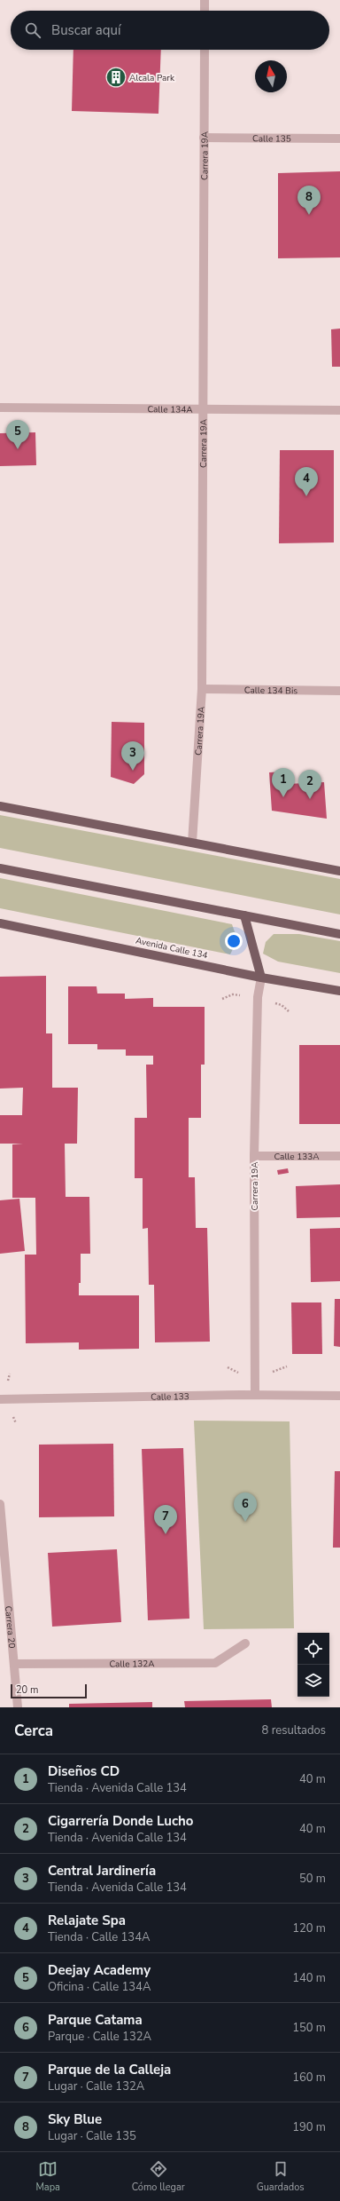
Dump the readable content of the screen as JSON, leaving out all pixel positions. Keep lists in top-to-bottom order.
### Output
{
  "streets": {
    "main road": ["Avenida Calle 134"],
    "street": [
      "Calle 135",
      "Carrera 19A",
      "Calle 134A",
      "Calle 134 Bis",
      "Calle 133A",
      "Calle 133",
      "Carrera 20",
      "Calle 132A"
    ]
  },
  "crossings": [
    ["Calle 135", "Carrera 19A"],
    ["Carrera 19A", "Calle 134A"],
    ["Carrera 19A", "Calle 134 Bis"],
    ["Carrera 19A", "Avenida Calle 134"],
    ["Carrera 19A", "Calle 133A"],
    ["Carrera 19A", "Calle 133"],
    ["Carrera 20", "Calle 132A"]
  ],
  "places": {
    "building": ["Alcala Park"]
  },
  "scale_bar": "20 m",
  "north": "top",
  "page": {
    "search": "Buscar aquí",
    "pins": [
      "8",
      "5",
      "4",
      "3",
      "1",
      "2",
      "6",
      "7"
    ],
    "scale": "20 m",
    "heading": ["Cerca", "8 resultados"],
    "list": [
      {
        "mark": "1",
        "name": "Diseños CD",
        "note": "Tienda · Avenida Calle 134",
        "value": "40 m"
      },
      {
        "mark": "2",
        "name": "Cigarrería Donde Lucho",
        "note": "Tienda · Avenida Calle 134",
        "value": "40 m"
      },
      {
        "mark": "3",
        "name": "Central Jardinería",
        "note": "Tienda · Avenida Calle 134",
        "value": "50 m"
      },
      {
        "mark": "4",
        "name": "Relajate Spa",
        "note": "Tienda · Calle 134A",
        "value": "120 m"
      },
      {
        "mark": "5",
        "name": "Deejay Academy",
        "note": "Oficina · Calle 134A",
        "value": "140 m"
      },
      {
        "mark": "6",
        "name": "Parque Catama",
        "note": "Parque · Calle 132A",
        "value": "150 m"
      },
      {
        "mark": "7",
        "name": "Parque de la Calleja",
        "note": "Lugar · Calle 132A",
        "value": "160 m"
      },
      {
        "mark": "8",
        "name": "Sky Blue",
        "note": "Lugar · Calle 135",
        "value": "190 m"
      }
    ],
    "nav": ["Mapa", "Cómo llegar", "Guardados"]
  }
}
